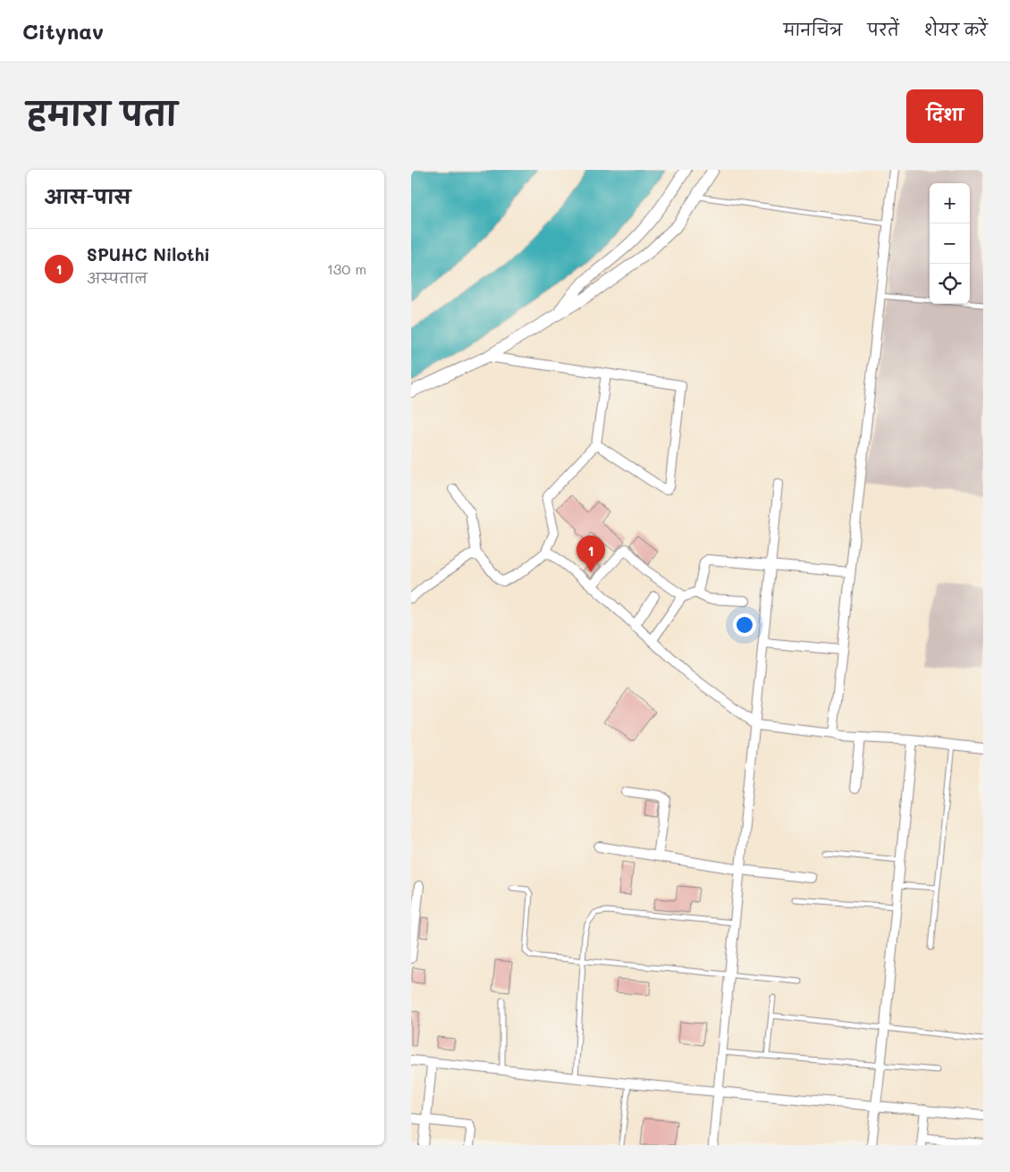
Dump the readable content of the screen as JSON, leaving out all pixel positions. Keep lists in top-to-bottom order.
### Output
{
  "page": {
    "header": "Citynav",
    "nav": ["मानचित्र", "परतें", "शेयर करें"],
    "title": "हमारा पता",
    "buttons": "दिशा",
    "heading": "आस-पास",
    "map_buttons": ["+", "−"],
    "list": [
      {
        "mark": "1",
        "name": "SPUHC Nilothi",
        "note": "अस्पताल",
        "value": "130 m"
      }
    ],
    "pins": "1"
  }
}
